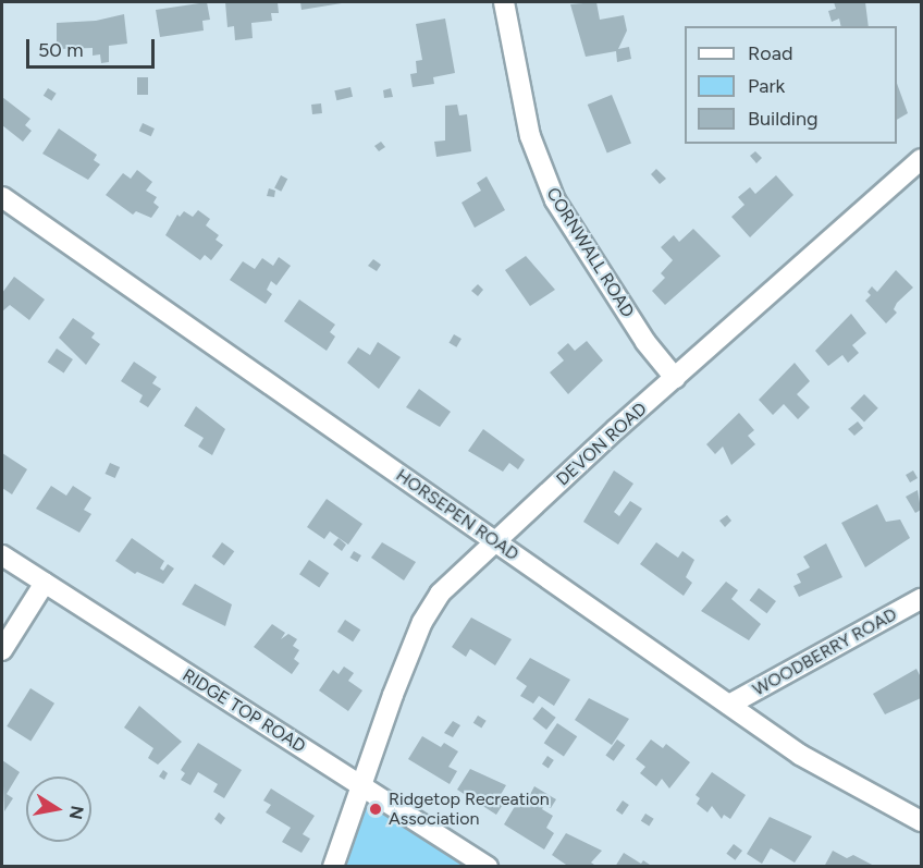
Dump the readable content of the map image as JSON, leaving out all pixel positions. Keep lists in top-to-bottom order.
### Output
{
  "streets": {
    "street": [
      "CORNWALL ROAD",
      "DEVON ROAD",
      "HORSEPEN ROAD",
      "WOODBERRY ROAD",
      "RIDGE TOP ROAD"
    ]
  },
  "crossings": [
    ["CORNWALL ROAD", "DEVON ROAD"],
    ["DEVON ROAD", "HORSEPEN ROAD"],
    ["DEVON ROAD", "RIDGE TOP ROAD"],
    ["HORSEPEN ROAD", "WOODBERRY ROAD"]
  ],
  "places": ["Ridgetop Recreation Association"],
  "legend": ["Road", "Park", "Building"],
  "scale_bar": "50 m",
  "north": "right"
}
